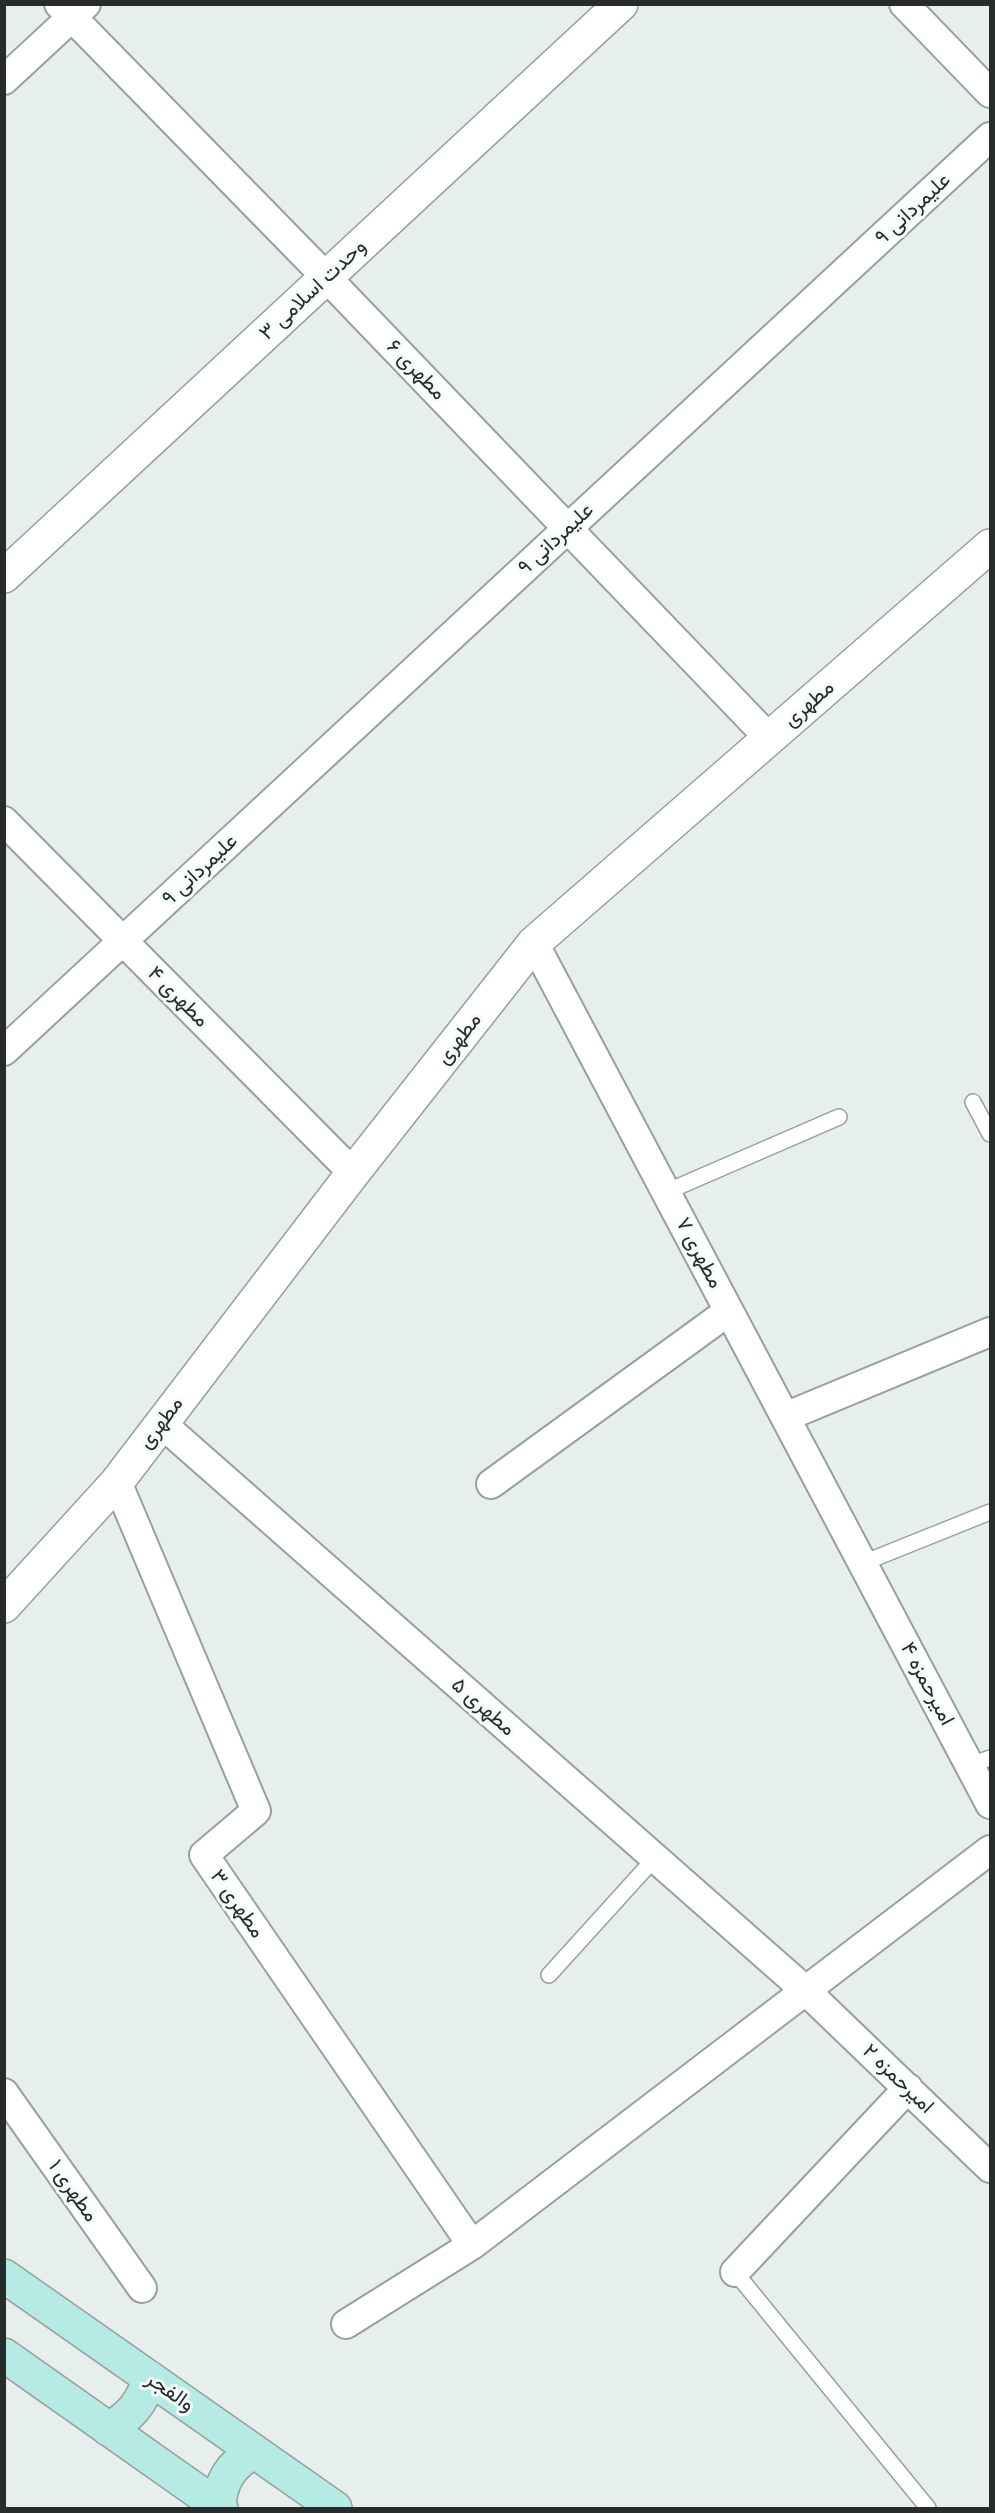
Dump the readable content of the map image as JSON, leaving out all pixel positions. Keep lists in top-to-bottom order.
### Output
{
  "streets": {
    "main road": ["والفجر"],
    "street": [
      "علیمردانی ۹",
      "وحدت اسلامی ۳",
      "مطهری ۶",
      "مطهری",
      "مطهری ۴",
      "مطهری ۷",
      "امیرحمزه ۴",
      "مطهری ۵",
      "مطهری ۳",
      "امیرحمزه ۲",
      "مطهری ۱"
    ]
  },
  "crossings": [
    ["علیمردانی ۹", "مطهری ۶"],
    ["علیمردانی ۹", "مطهری ۴"],
    ["وحدت اسلامی ۳", "مطهری ۶"],
    ["مطهری ۶", "مطهری"],
    ["مطهری", "مطهری ۴"],
    ["مطهری", "مطهری ۷"],
    ["مطهری", "مطهری ۵"],
    ["مطهری", "مطهری ۳"],
    ["مطهری ۷", "امیرحمزه ۴"],
    ["مطهری ۵", "امیرحمزه ۲"]
  ]
}
